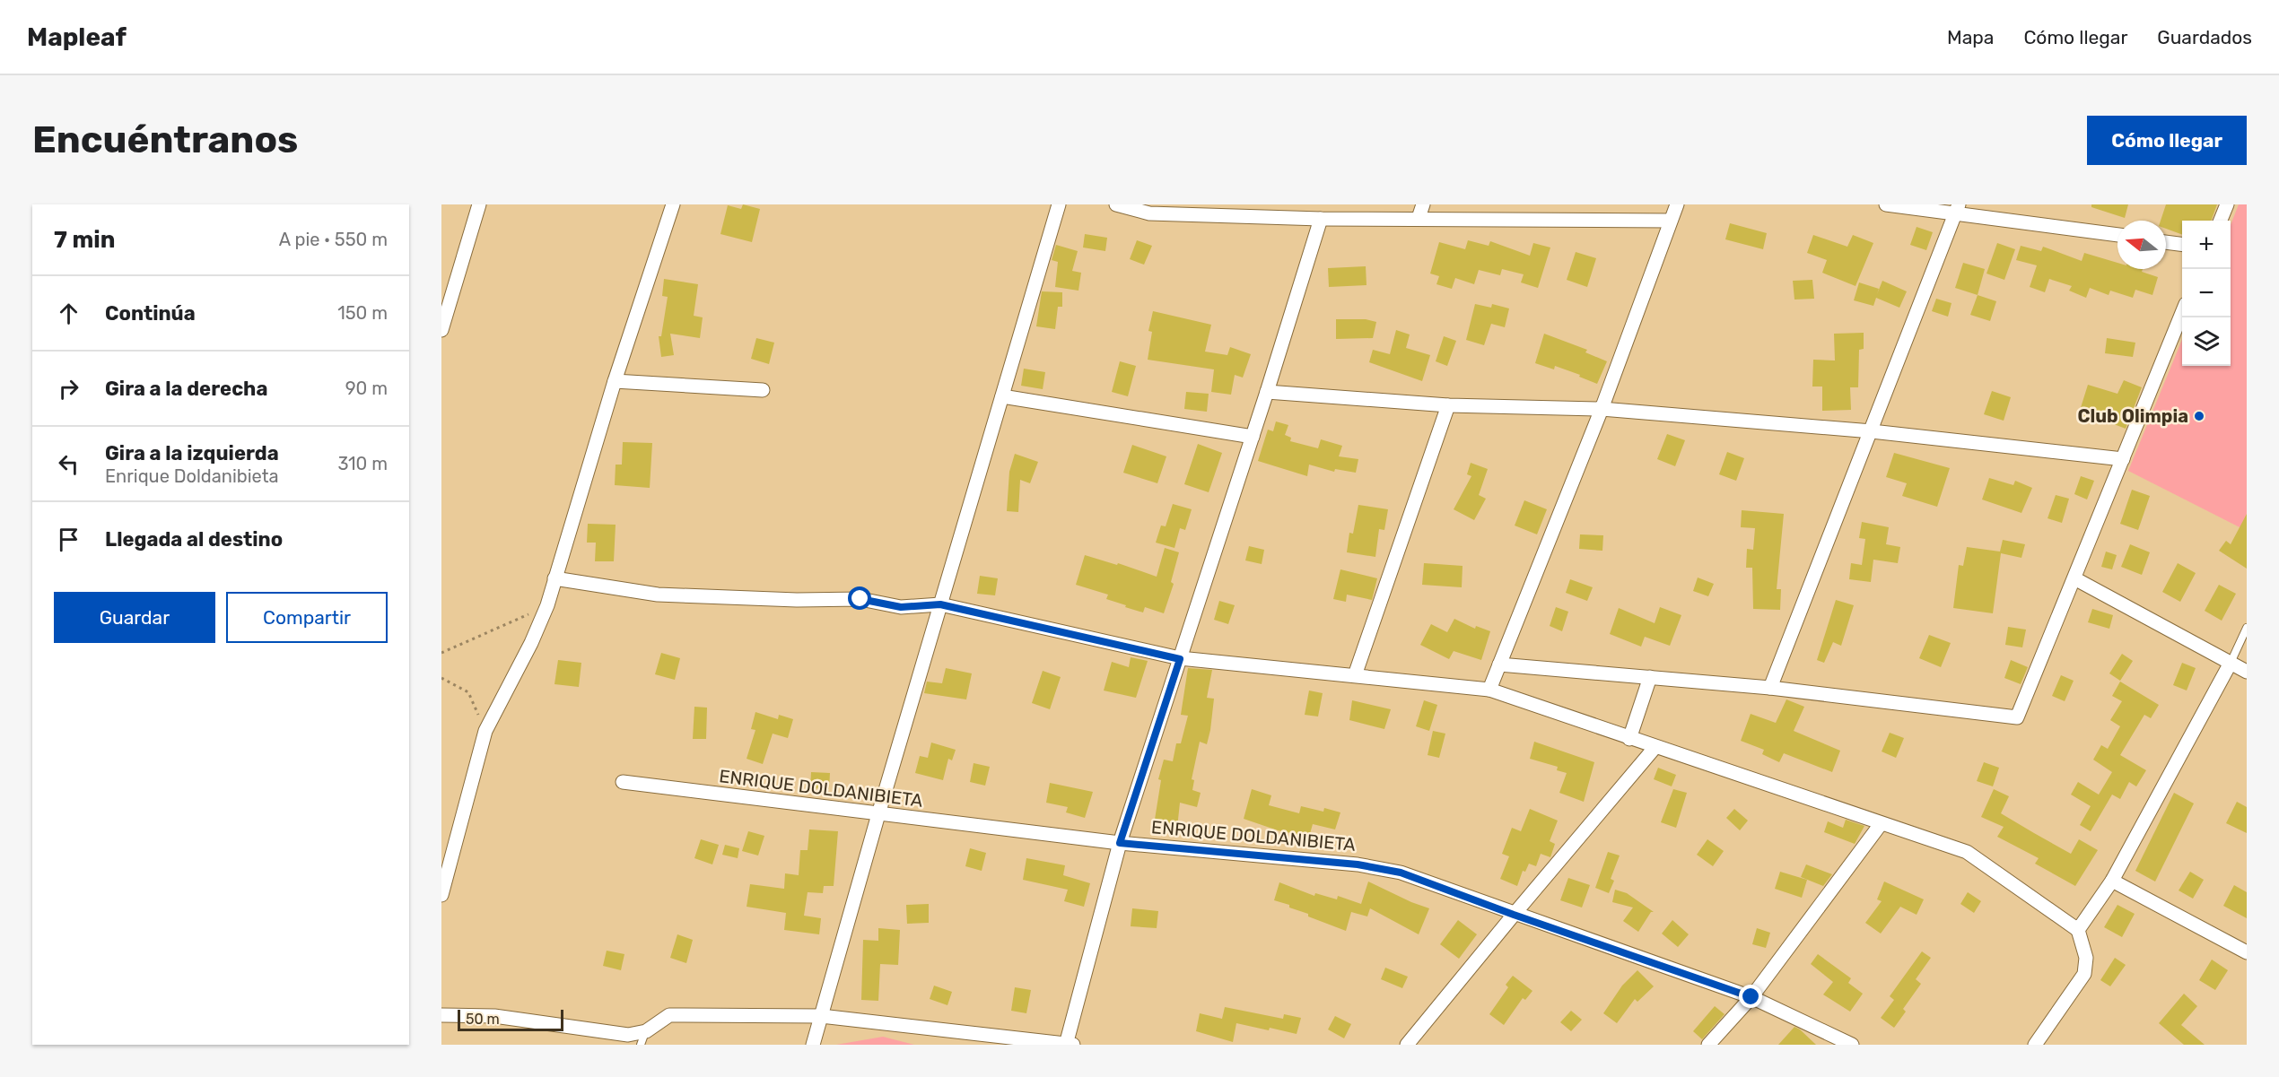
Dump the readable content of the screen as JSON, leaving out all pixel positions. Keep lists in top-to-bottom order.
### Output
{
  "streets": {
    "street": ["ENRIQUE DOLDANIBIETA"]
  },
  "places": ["Club Olimpia"],
  "scale_bar": "50 m",
  "north": "left",
  "page": {
    "header": "Mapleaf",
    "nav": ["Mapa", "Cómo llegar", "Guardados"],
    "buttons": [
      "Cómo llegar",
      ["Guardar", "Compartir"]
    ],
    "title": "Encuéntranos",
    "heading": ["7 min", "A pie · 550 m"],
    "map_buttons": ["+", "−"],
    "list": [
      ["Continúa", "150 m"],
      ["Gira a la derecha", "90 m"],
      ["Gira a la izquierda", "Enrique Doldanibieta", "310 m"],
      "Llegada al destino"
    ],
    "scale": "50 m"
  }
}
